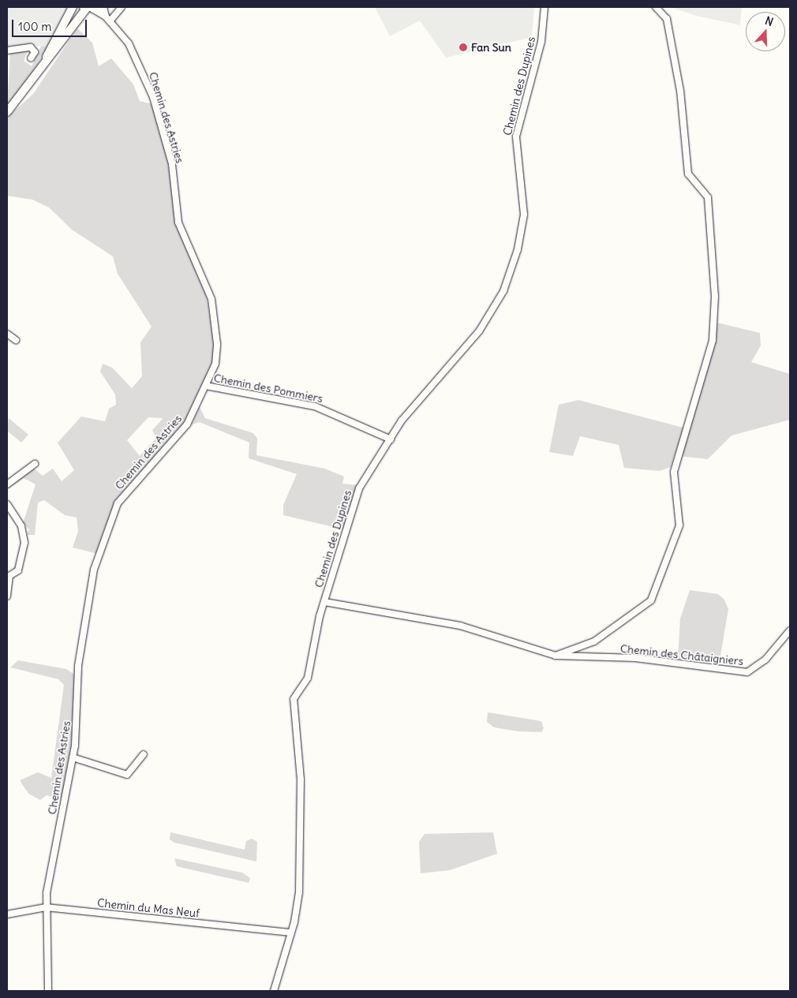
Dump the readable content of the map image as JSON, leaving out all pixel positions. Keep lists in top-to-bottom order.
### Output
{
  "streets": {
    "street": [
      "Chemin des Dupines",
      "Chemin des Astries",
      "Chemin des Pommiers",
      "Chemin des Châtaigniers",
      "Chemin du Mas Neuf"
    ]
  },
  "crossings": [
    ["Chemin des Dupines", "Chemin des Pommiers"],
    ["Chemin des Dupines", "Chemin des Châtaigniers"],
    ["Chemin des Dupines", "Chemin du Mas Neuf"],
    ["Chemin des Astries", "Chemin des Pommiers"],
    ["Chemin des Astries", "Chemin du Mas Neuf"]
  ],
  "places": ["Fan Sun"],
  "scale_bar": "100 m",
  "north": "top"
}
